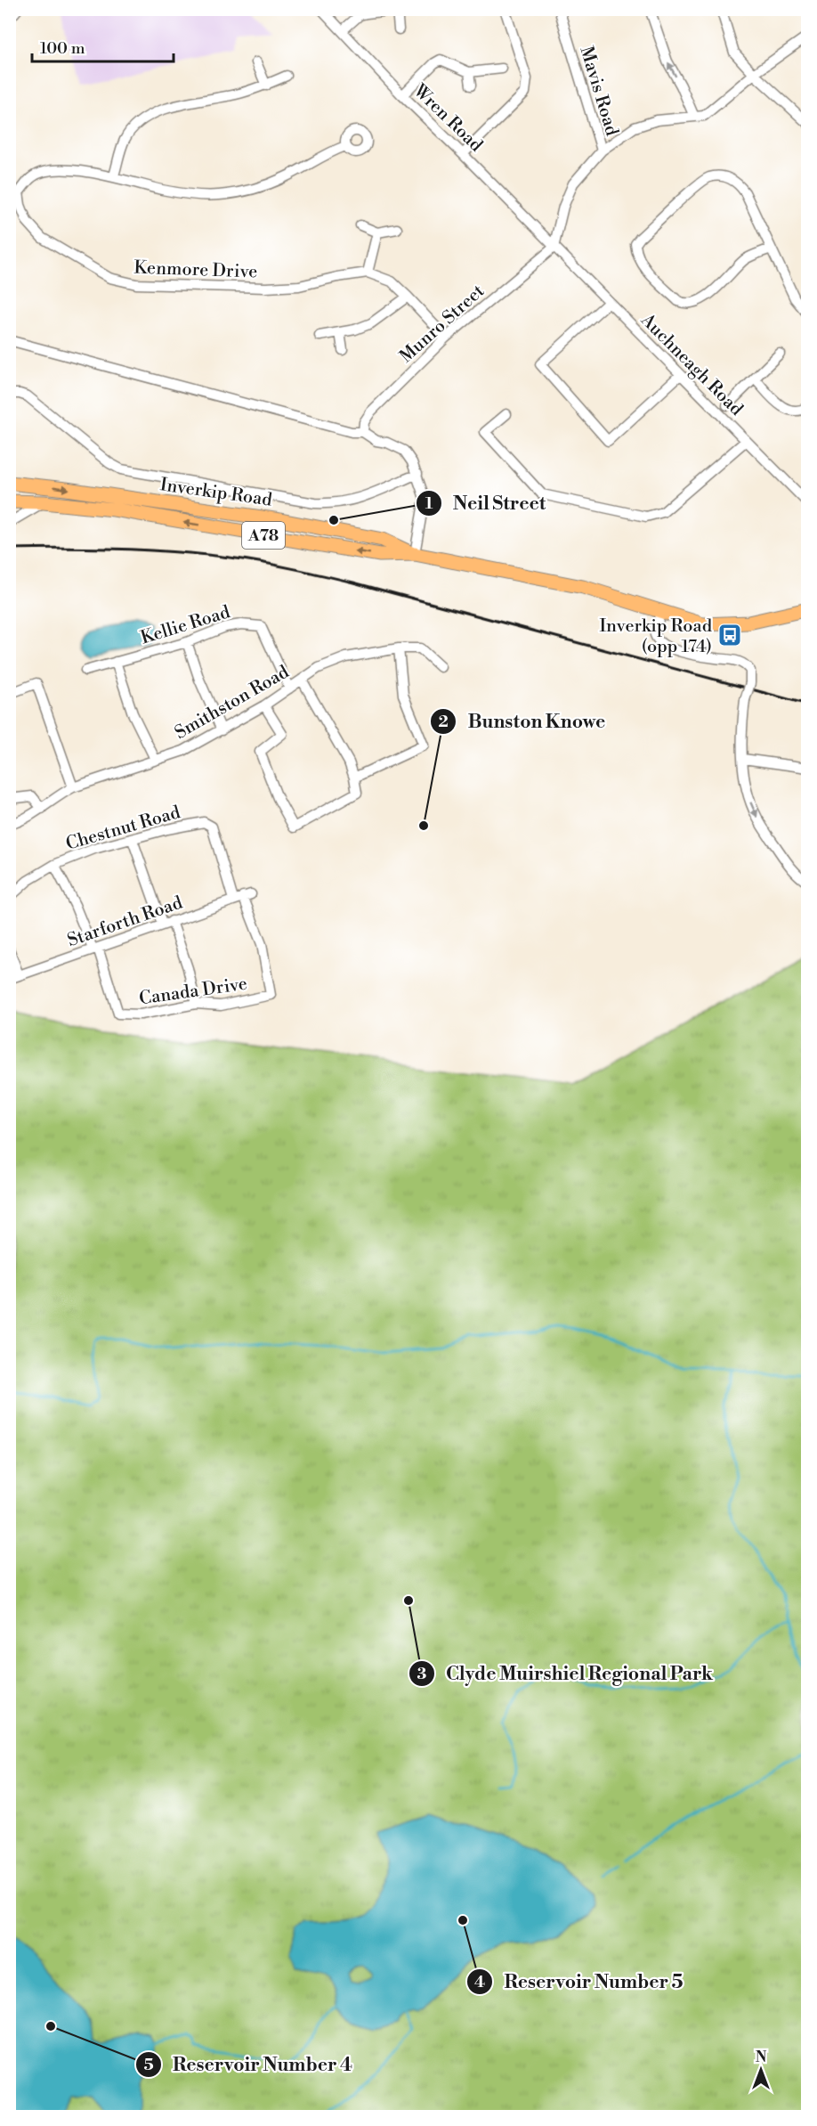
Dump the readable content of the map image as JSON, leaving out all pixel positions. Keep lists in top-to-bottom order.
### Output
{
  "streets": {
    "highway": ["Inverkip Road", "A78"],
    "street": [
      "Mavis Road",
      "Wren Road",
      "Kenmore Drive",
      "Munro Street",
      "Auchneagh Road",
      "Kellie Road",
      "Smithston Road",
      "Chestnut Road",
      "Starforth Road",
      "Canada Drive"
    ]
  },
  "crossings": [
    ["Wren Road", "Munro Street"],
    ["Wren Road", "Auchneagh Road"],
    ["Kenmore Drive", "Munro Street"],
    ["Munro Street", "Auchneagh Road"],
    ["Kellie Road", "Smithston Road"],
    ["Chestnut Road", "Starforth Road"],
    ["Chestnut Road", "Canada Drive"],
    ["Starforth Road", "Canada Drive"]
  ],
  "places": {
    "other": [
      "Neil Street",
      "Bunston Knowe",
      "Clyde Muirshiel Regional Park",
      "Reservoir Number 5",
      "Reservoir Number 4"
    ],
    "bus stop": ["Inverkip Road (opp 174)"]
  },
  "scale_bar": "100 m",
  "north": "top"
}
